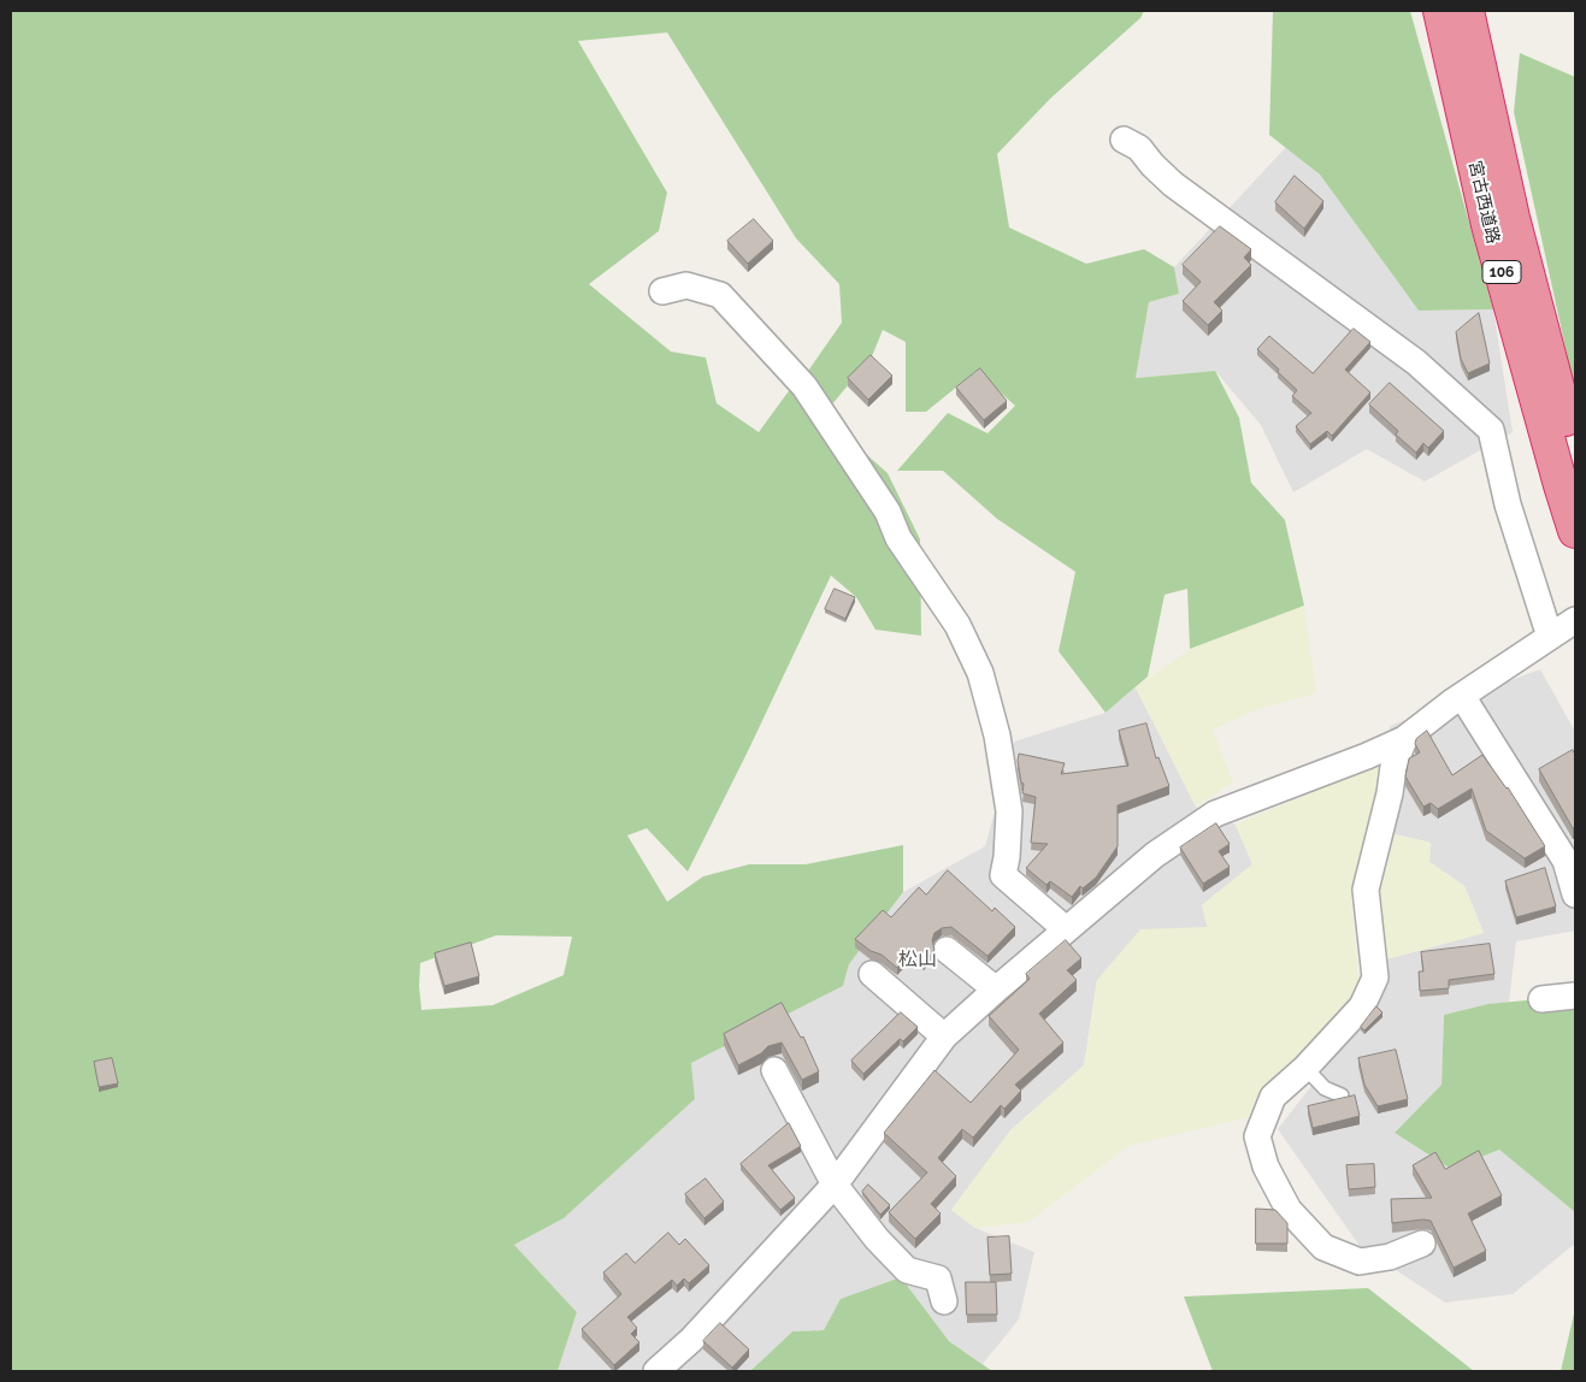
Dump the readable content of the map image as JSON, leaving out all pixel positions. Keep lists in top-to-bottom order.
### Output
{
  "streets": {
    "highway": ["宮古西道路", "106"]
  },
  "districts": ["松山"]
}
